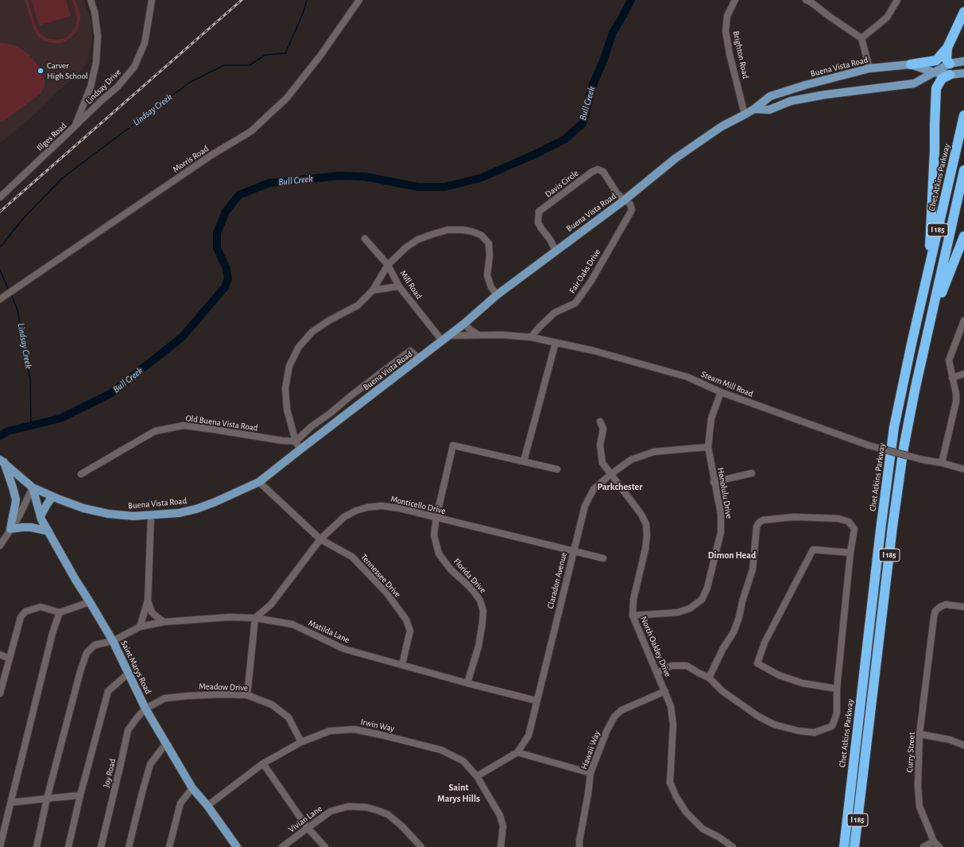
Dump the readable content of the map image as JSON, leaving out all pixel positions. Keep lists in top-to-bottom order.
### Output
{
  "streets": {
    "highway": ["Chet Atkins Parkway", "I 185"],
    "main road": ["Buena Vista Road", "Saint Marys Road"],
    "street": [
      "Brighton Road",
      "Lindsay Drive",
      "Illges Road",
      "Morris Road",
      "Davis Circle",
      "Fair Oaks Drive",
      "Mill Road",
      "Steam Mill Road",
      "Old Buena Vista Road",
      "Honolulu Drive",
      "Monticello Drive",
      "Tennessee Drive",
      "Florida Drive",
      "Claradon Avenue",
      "Matilda Lane",
      "North Oakley Drive",
      "Meadow Drive",
      "Irwin Way",
      "Hawaii Way",
      "Curry Street",
      "Joy Road",
      "Vivian Lane"
    ]
  },
  "crossings": [
    ["Brighton Road", "Buena Vista Road"],
    ["Buena Vista Road", "Davis Circle"],
    ["Buena Vista Road", "Fair Oaks Drive"],
    ["Buena Vista Road", "Mill Road"],
    ["Buena Vista Road", "Steam Mill Road"],
    ["Buena Vista Road", "Tennessee Drive"],
    ["Buena Vista Road", "Saint Marys Road"],
    ["Lindsay Drive", "Illges Road"],
    ["Davis Circle", "Fair Oaks Drive"],
    ["Fair Oaks Drive", "Steam Mill Road"],
    ["Mill Road", "Steam Mill Road"],
    ["Steam Mill Road", "Honolulu Drive"],
    ["Honolulu Drive", "Claradon Avenue"],
    ["Honolulu Drive", "North Oakley Drive"],
    ["Monticello Drive", "Tennessee Drive"],
    ["Monticello Drive", "Florida Drive"],
    ["Monticello Drive", "Claradon Avenue"],
    ["Monticello Drive", "Matilda Lane"],
    ["Tennessee Drive", "Matilda Lane"],
    ["Florida Drive", "Matilda Lane"],
    ["Claradon Avenue", "Matilda Lane"],
    ["Claradon Avenue", "North Oakley Drive"],
    ["Claradon Avenue", "Irwin Way"],
    ["Matilda Lane", "Saint Marys Road"],
    ["North Oakley Drive", "Hawaii Way"],
    ["Saint Marys Road", "Meadow Drive"],
    ["Saint Marys Road", "Irwin Way"],
    ["Saint Marys Road", "Joy Road"],
    ["Meadow Drive", "Irwin Way"],
    ["Meadow Drive", "Joy Road"]
  ],
  "districts": ["Parkchester", "Dimon Head", "Saint Marys Hills"],
  "water": ["Bull Creek", "Lindsay Creek"],
  "places": ["Carver High School"]
}
